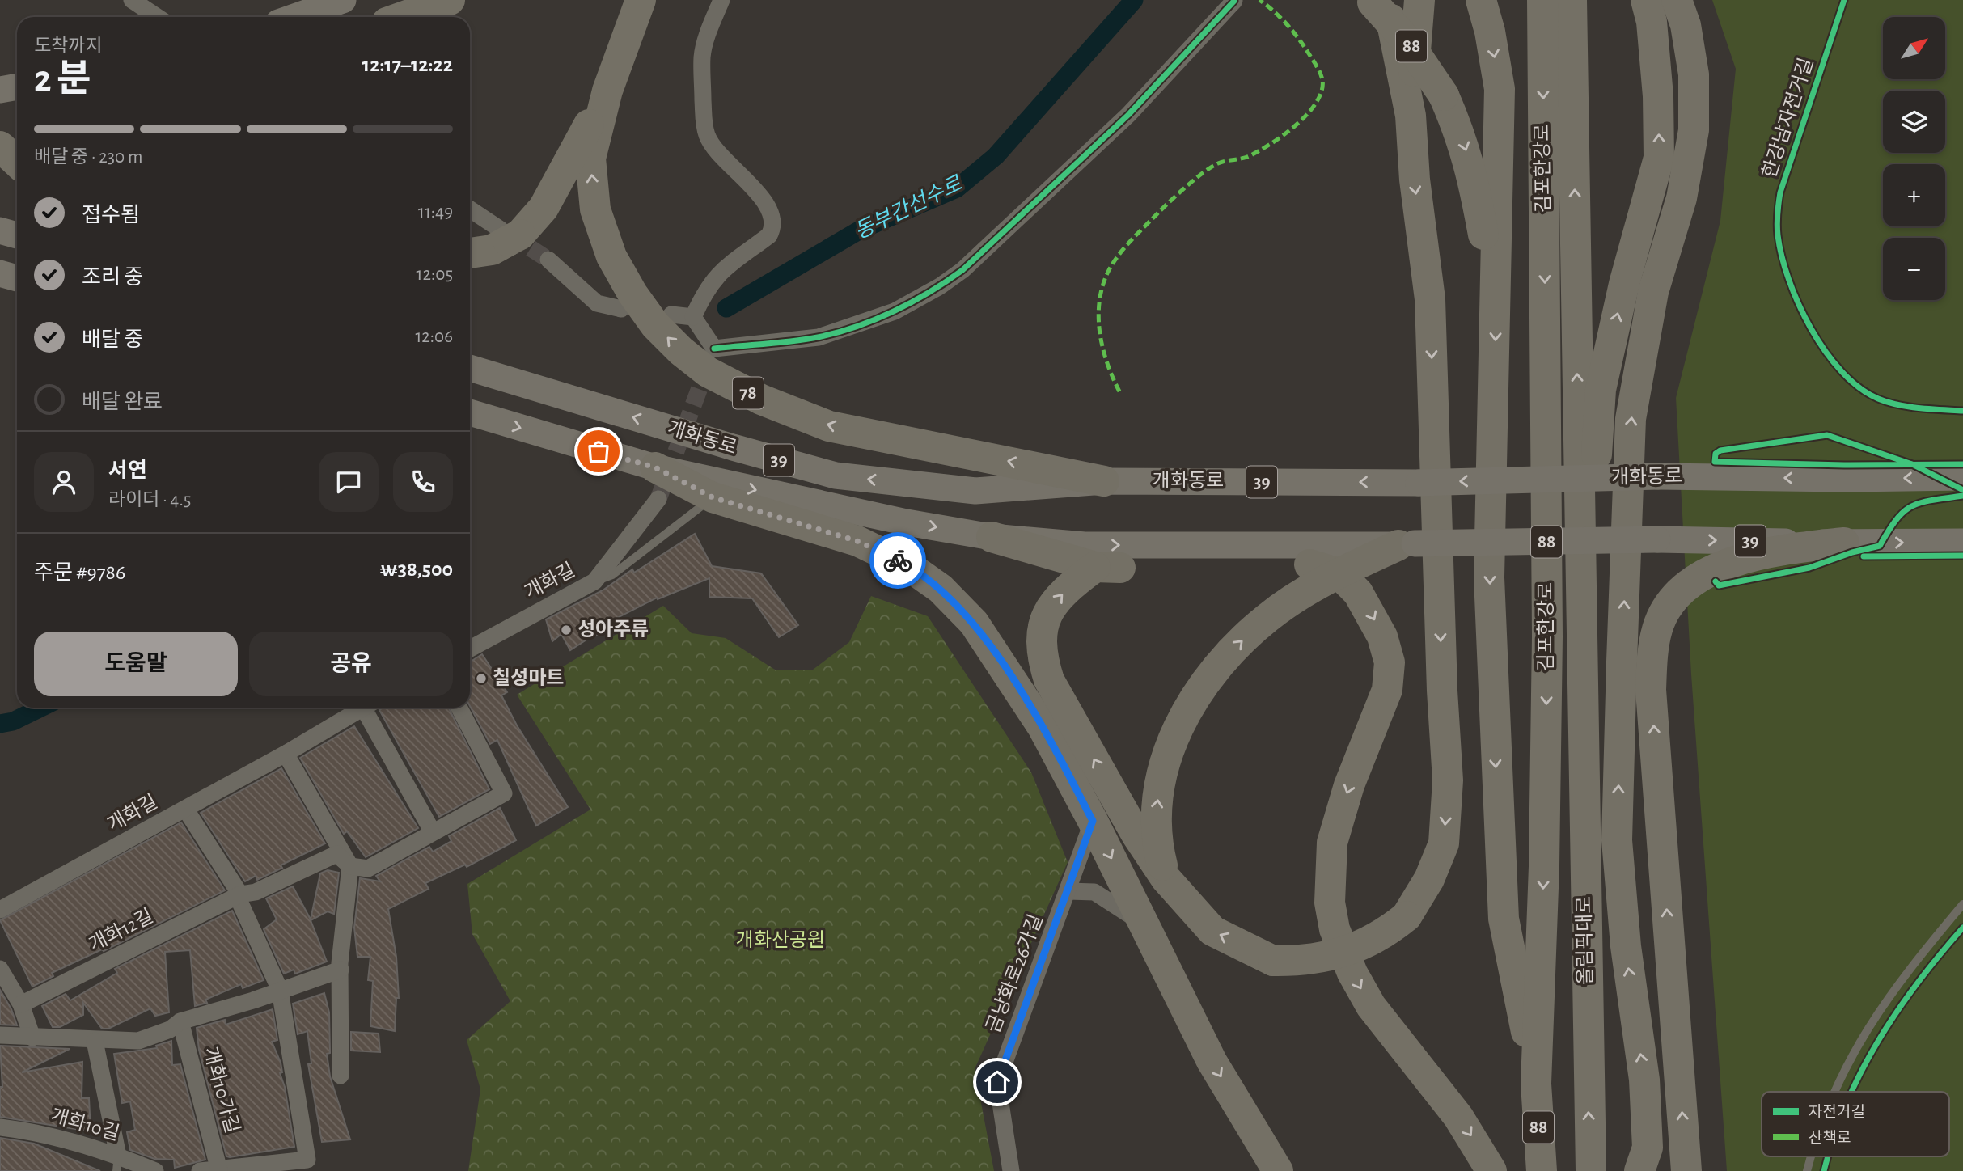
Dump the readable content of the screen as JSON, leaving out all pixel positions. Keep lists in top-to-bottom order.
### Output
{
  "streets": {
    "highway": [
      "88",
      "김포한강로",
      "78",
      "올림픽대로"
    ],
    "main road": ["개화동로", "39"],
    "street": [
      "개화길",
      "개화12길",
      "금낭화로26가길",
      "개화10가길",
      "개화10길"
    ],
    "cycle path": ["한강남자전거길"]
  },
  "crossings": [
    ["88", "김포한강로"],
    ["88", "올림픽대로"],
    ["김포한강로", "올림픽대로"],
    ["78", "개화동로"],
    ["개화길", "개화12길"]
  ],
  "water": ["동부간선수로"],
  "parks": ["개화산공원"],
  "places": ["성아주류", "칠성마트"],
  "legend": ["자전거길", "산책로"],
  "north": "top right",
  "page": {
    "map_buttons": ["+", "−"],
    "heading": ["2 분", "도착까지", "12:17–12:22"],
    "panel": [
      "서연",
      "라이더 · 4.5",
      "주문 #9786",
      "₩38,500"
    ],
    "bar": "배달 중 · 230 m",
    "list": [
      ["접수됨", "11:49"],
      ["조리 중", "12:05"],
      ["배달 중", "12:06"],
      "배달 완료"
    ],
    "buttons": ["도움말", "공유"]
  }
}
